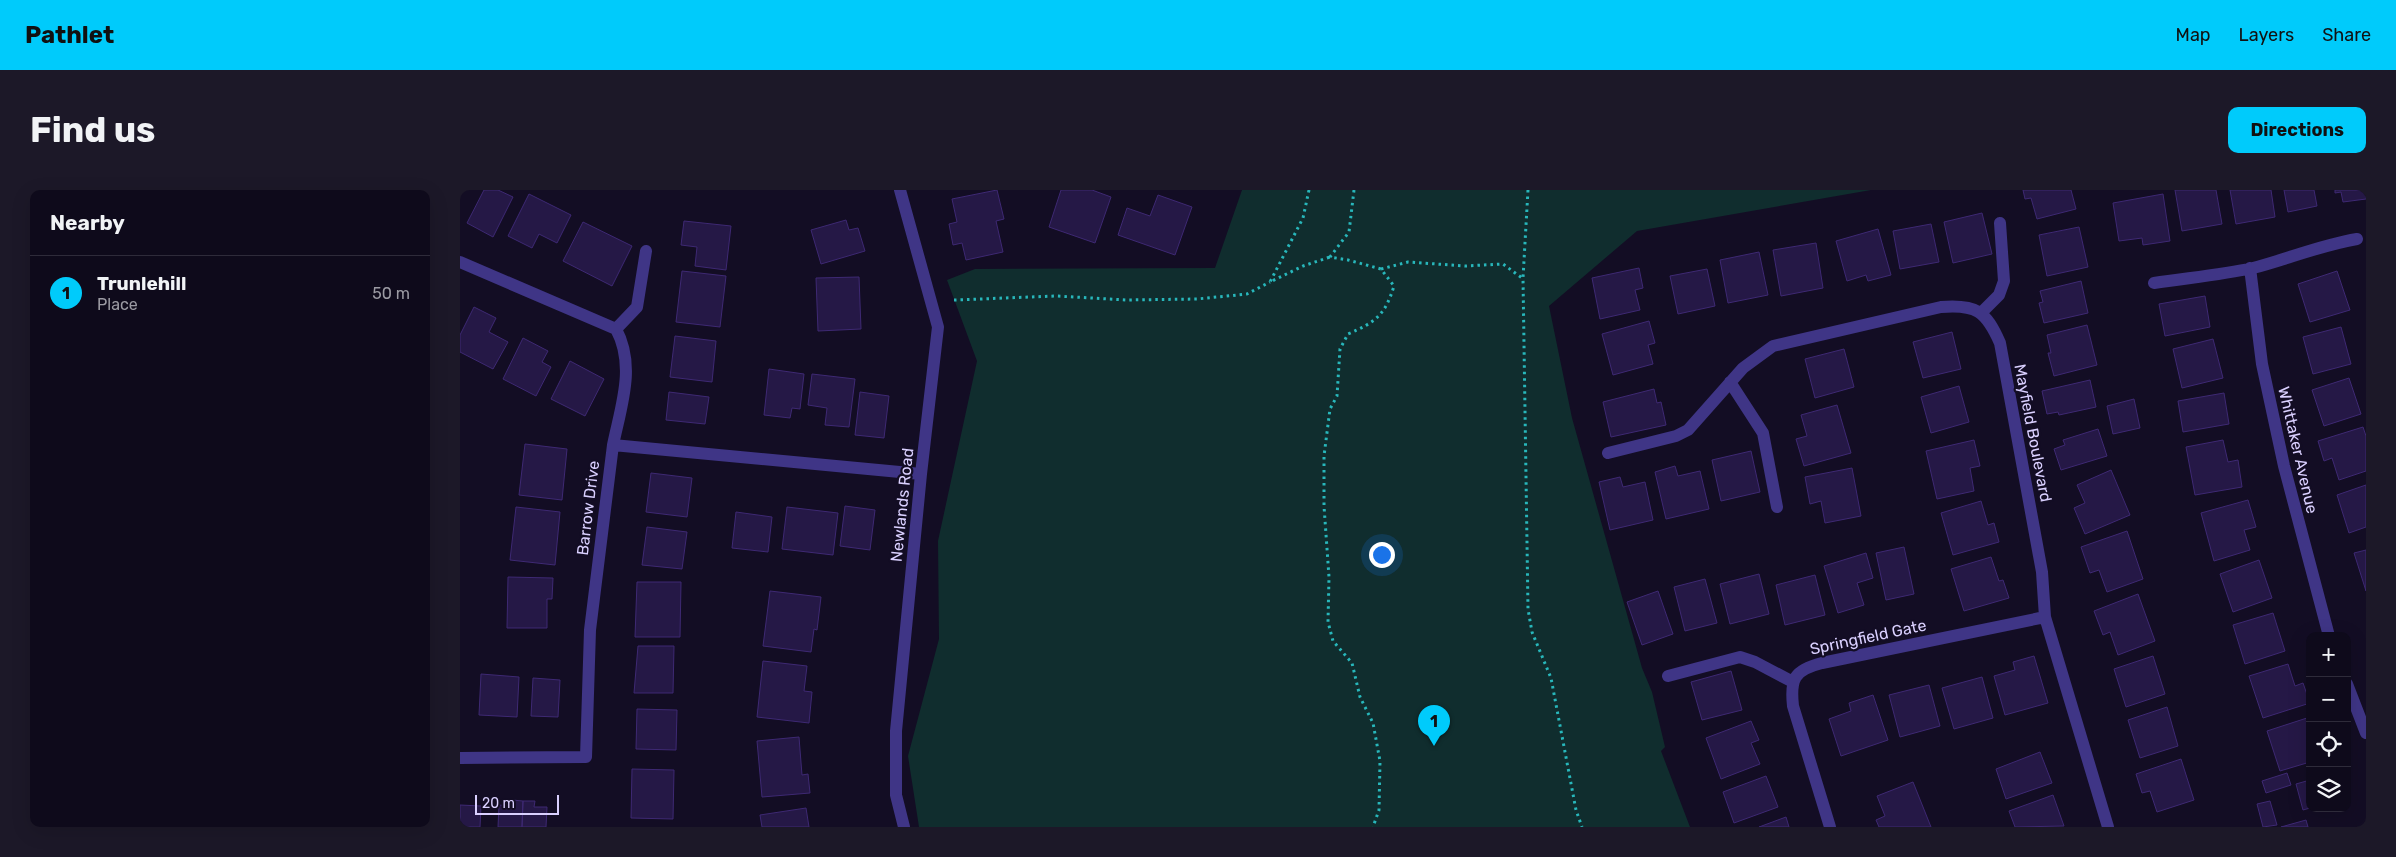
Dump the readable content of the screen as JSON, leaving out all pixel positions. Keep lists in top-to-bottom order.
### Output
{
  "streets": {
    "street": [
      "Mayfield Boulevard",
      "Whittaker Avenue",
      "Newlands Road",
      "Barrow Drive",
      "Springfield Gate"
    ]
  },
  "crossings": [
    ["Mayfield Boulevard", "Springfield Gate"],
    ["Newlands Road", "Barrow Drive"]
  ],
  "scale_bar": "20 m",
  "page": {
    "header": "Pathlet",
    "nav": ["Map", "Layers", "Share"],
    "buttons": "Directions",
    "title": "Find us",
    "heading": "Nearby",
    "list": [
      {
        "mark": "1",
        "name": "Trunlehill",
        "note": "Place",
        "value": "50 m"
      }
    ],
    "map_buttons": ["+", "−"],
    "pins": "1",
    "scale": "20 m"
  }
}
